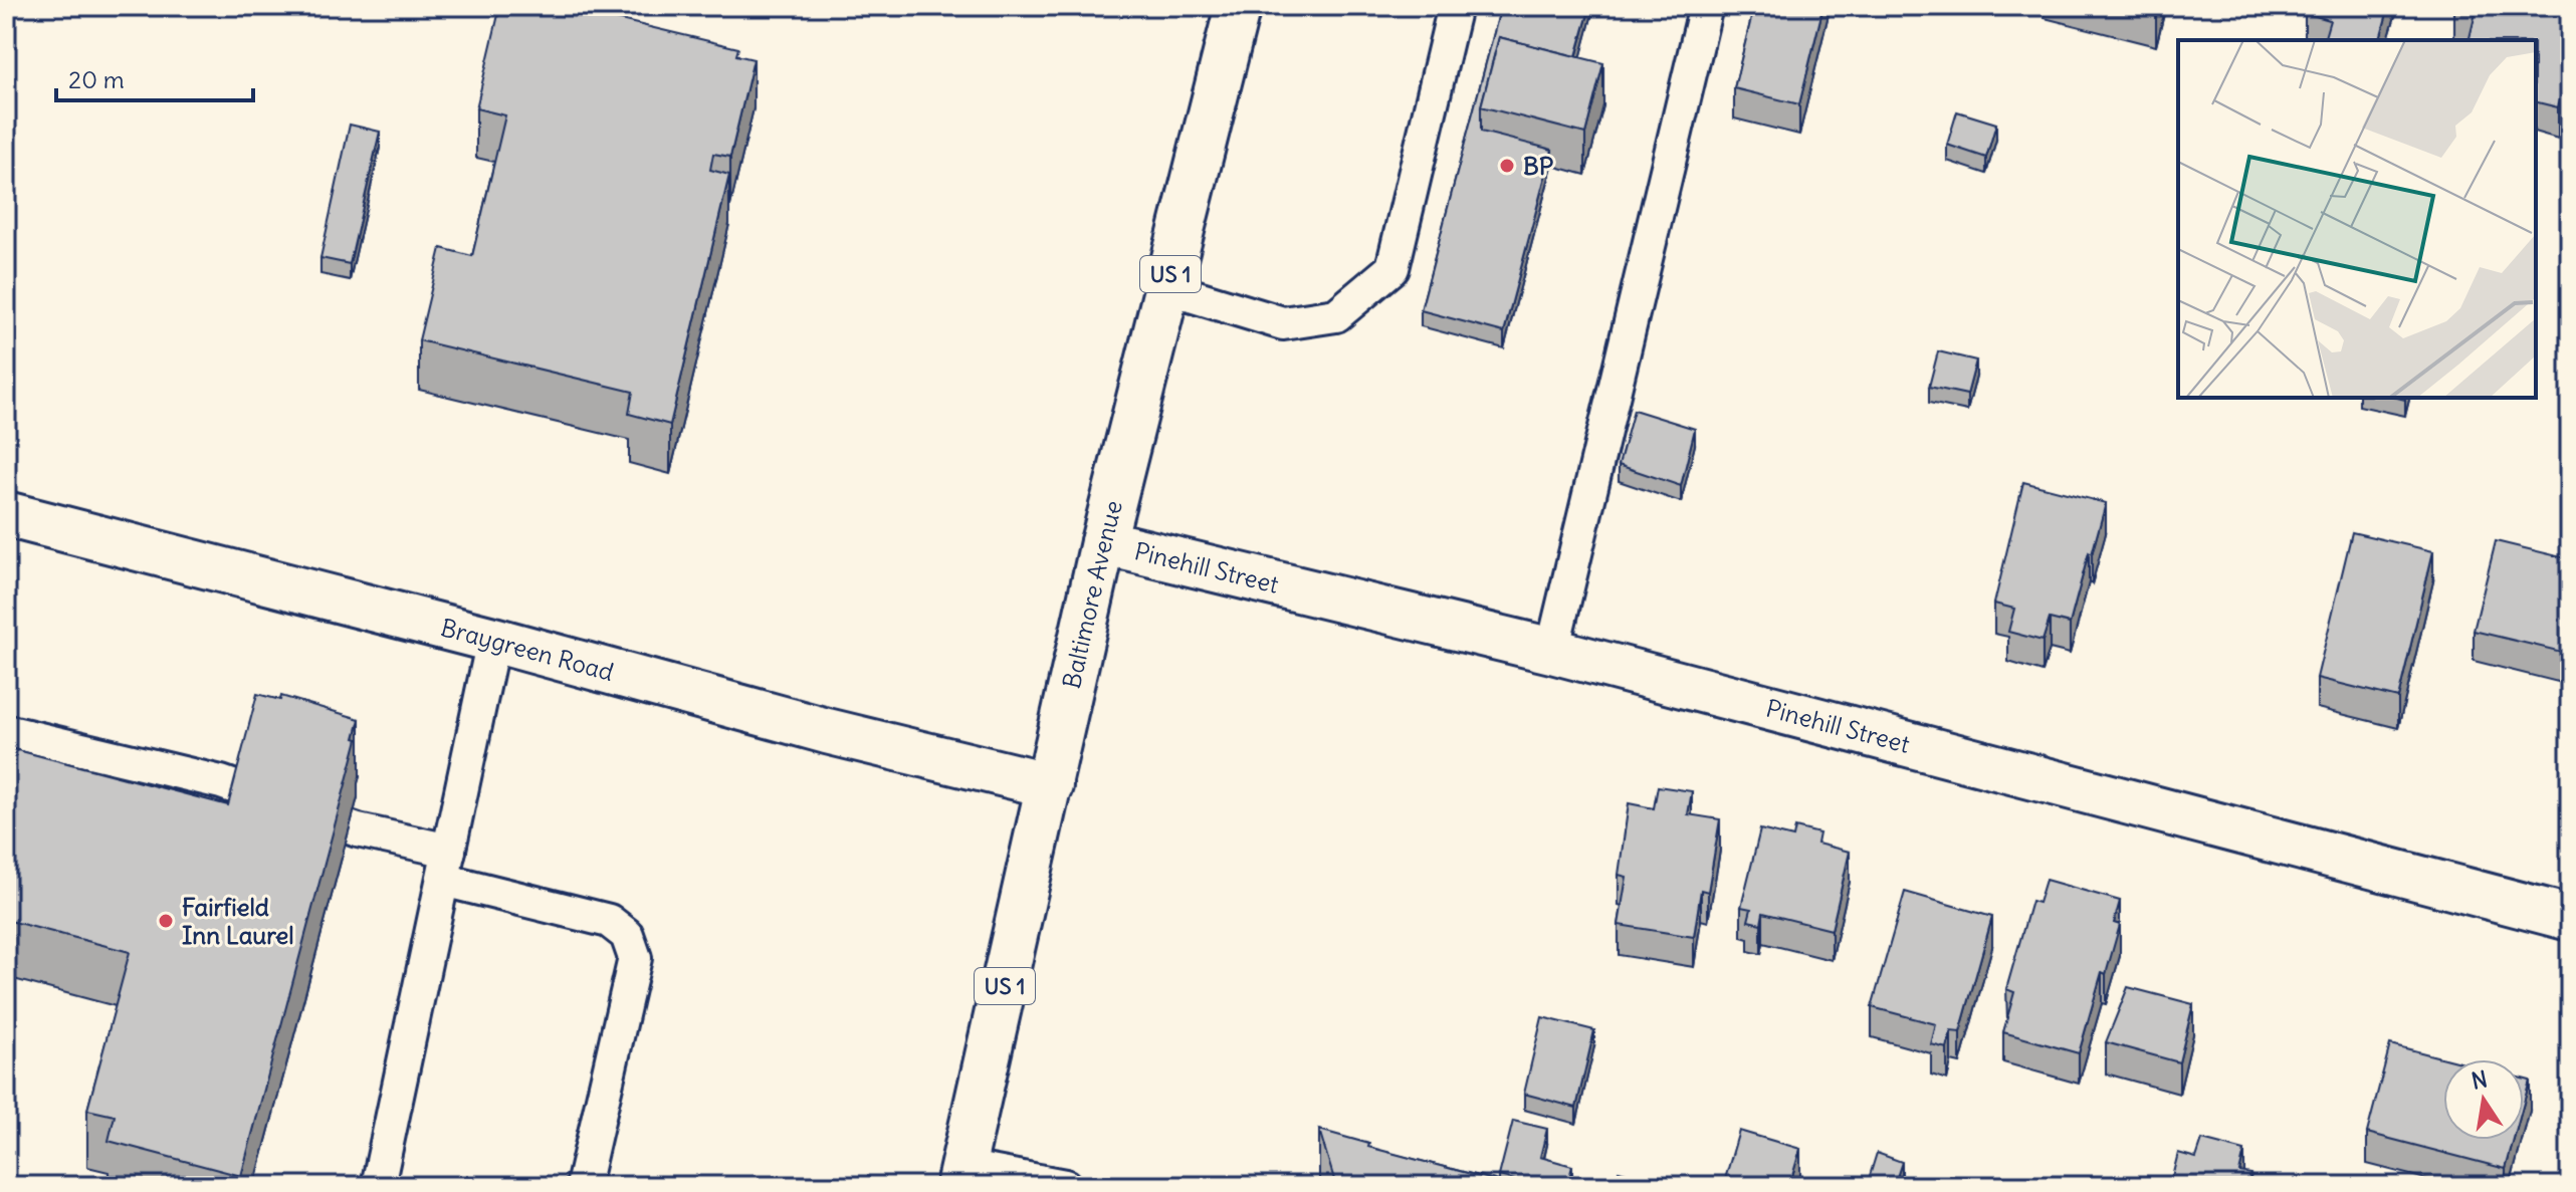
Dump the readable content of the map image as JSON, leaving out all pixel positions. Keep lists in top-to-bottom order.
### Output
{
  "streets": {
    "street": [
      "US 1",
      "Pinehill Street",
      "Baltimore Avenue",
      "Braygreen Road"
    ]
  },
  "crossings": [
    ["Pinehill Street", "Baltimore Avenue"],
    ["Baltimore Avenue", "Braygreen Road"]
  ],
  "places": ["BP", "Fairfield Inn Laurel"],
  "scale_bar": "20 m",
  "north": "top"
}
